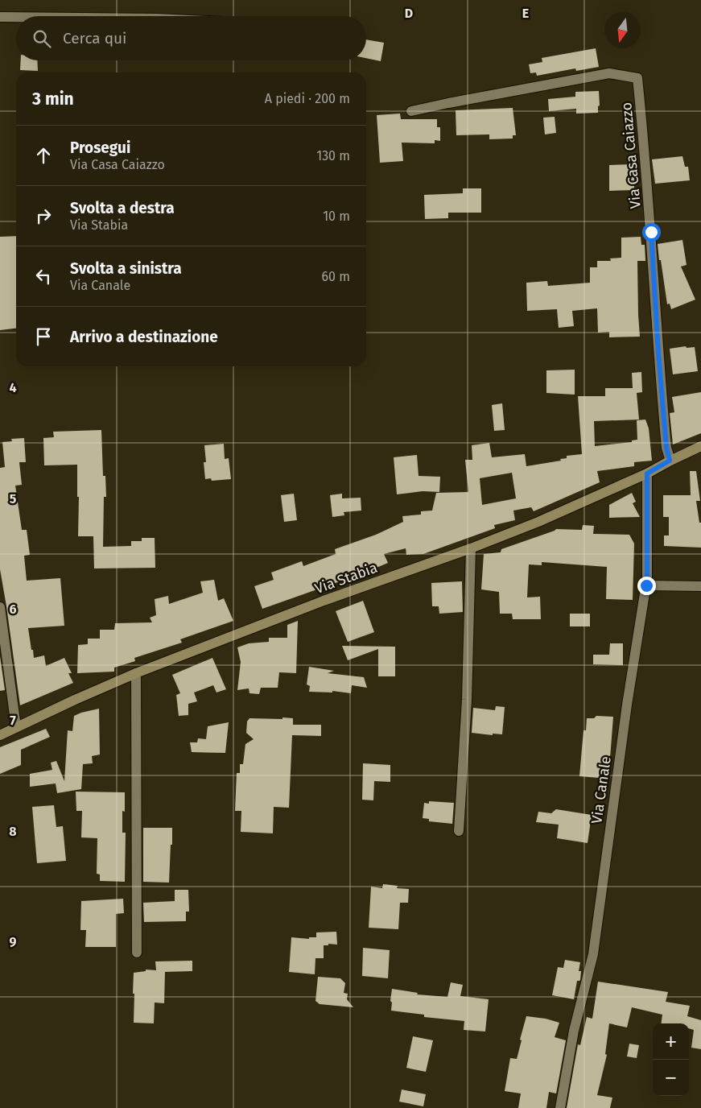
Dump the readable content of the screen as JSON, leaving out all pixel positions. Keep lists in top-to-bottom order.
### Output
{
  "streets": {
    "main road": ["Via Stabia"],
    "street": ["Via Casa Caiazzo", "Via Canale"]
  },
  "crossings": [
    ["Via Casa Caiazzo", "Via Stabia"],
    ["Via Stabia", "Via Canale"]
  ],
  "north": "bottom",
  "page": {
    "search": "Cerca qui",
    "heading": ["3 min", "A piedi · 200 m"],
    "list": [
      ["Prosegui", "Via Casa Caiazzo", "130 m"],
      ["Svolta a destra", "Via Stabia", "10 m"],
      ["Svolta a sinistra", "Via Canale", "60 m"],
      "Arrivo a destinazione"
    ],
    "map_buttons": ["+", "−"]
  },
  "grid": {
    "columns": ["D", "E"],
    "rows": [
      "4",
      "5",
      "6",
      "7",
      "8",
      "9"
    ]
  }
}
